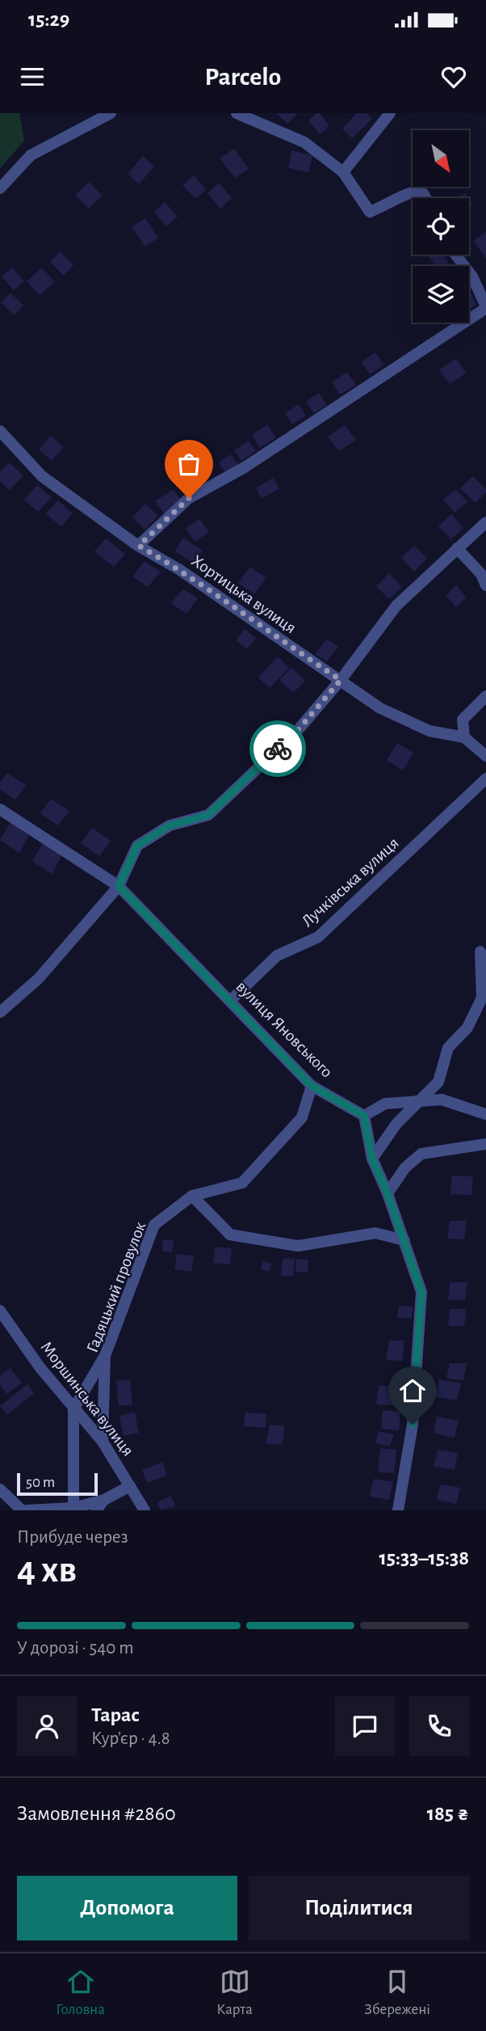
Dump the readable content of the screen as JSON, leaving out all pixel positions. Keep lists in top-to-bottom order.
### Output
{
  "streets": {
    "street": [
      "Хортицька вулиця",
      "Лучківська вулиця",
      "вулиця Яновського",
      "Гадяцький провулок",
      "Моршинська вулиця"
    ]
  },
  "crossings": [
    ["Лучківська вулиця", "вулиця Яновського"],
    ["вулиця Яновського", "Гадяцький провулок"],
    ["Гадяцький провулок", "Моршинська вулиця"]
  ],
  "scale_bar": "50 m",
  "north": "bottom right",
  "page": {
    "status": "15:29",
    "header": "Parcelo",
    "scale": "50 m",
    "heading": ["4 хв", "Прибуде через", "15:33–15:38"],
    "panel": [
      "Тарас",
      "Кур’єр · 4.8",
      "Замовлення #2860",
      "185 ₴"
    ],
    "bar": "У дорозі · 540 m",
    "buttons": ["Допомога", "Поділитися"],
    "tabs": ["Головна", "Карта", "Збережені"]
  }
}
